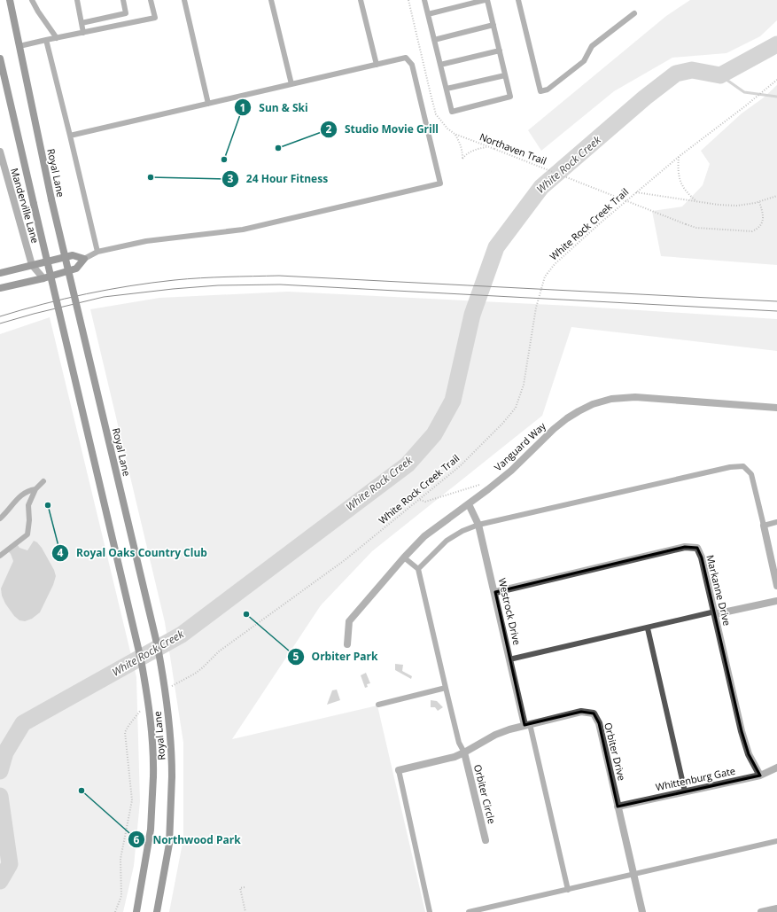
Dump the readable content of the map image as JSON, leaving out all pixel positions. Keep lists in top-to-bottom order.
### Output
{
  "streets": {
    "main road": ["Royal Lane"],
    "street": [
      "Manderville Lane",
      "Vanguard Way",
      "Markanne Drive",
      "Westrock Drive",
      "Orbiter Drive",
      "Whittenburg Gate",
      "Orbiter Circle"
    ],
    "path": ["Northaven Trail", "White Rock Creek Trail"]
  },
  "crossings": [
    ["Vanguard Way", "Westrock Drive"],
    ["Markanne Drive", "Westrock Drive"],
    ["Markanne Drive", "Whittenburg Gate"],
    ["Westrock Drive", "Orbiter Drive"],
    ["Orbiter Drive", "Whittenburg Gate"],
    ["Orbiter Drive", "Orbiter Circle"]
  ],
  "water": ["White Rock Creek"],
  "places": [
    "Studio Movie Grill",
    "Sun & Ski",
    "24 Hour Fitness",
    "Royal Oaks Country Club",
    "Orbiter Park",
    "Northwood Park"
  ]
}
